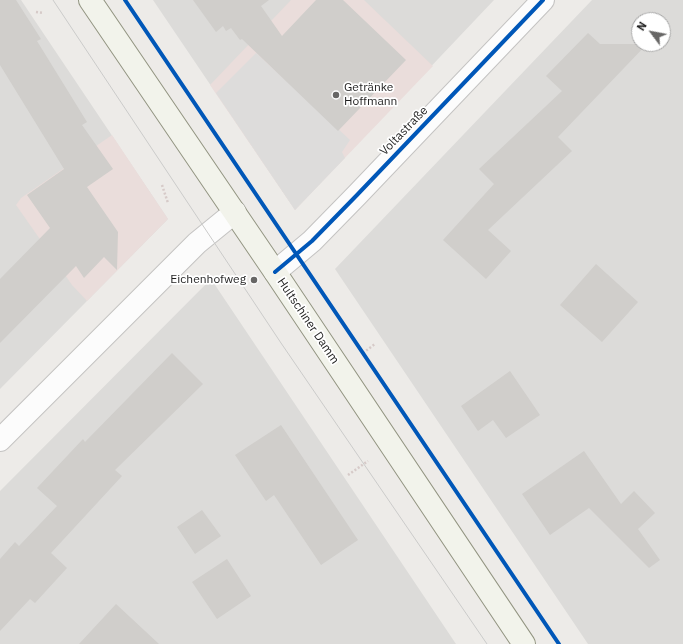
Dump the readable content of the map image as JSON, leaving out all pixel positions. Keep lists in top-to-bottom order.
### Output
{
  "streets": {
    "main road": ["Hultschiner Damm"],
    "street": ["Voltastraße"]
  },
  "crossings": [
    ["Voltastraße", "Hultschiner Damm"]
  ],
  "places": ["Getränke Hoffmann", "Eichenhofweg"],
  "north": "top left"
}
